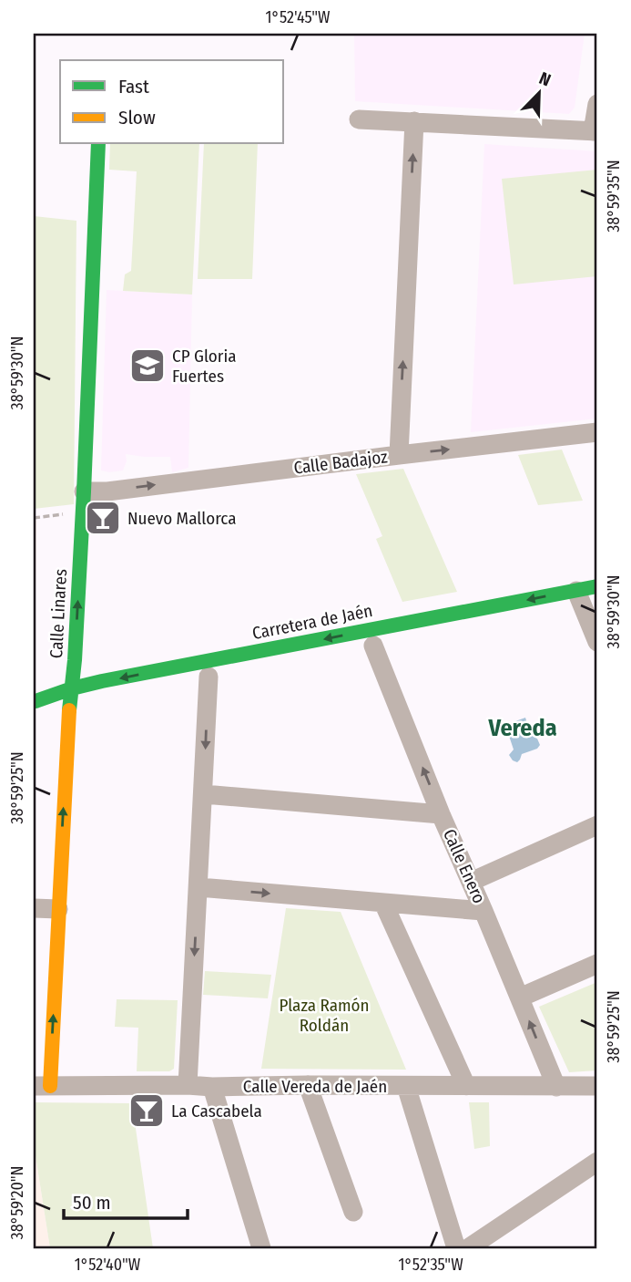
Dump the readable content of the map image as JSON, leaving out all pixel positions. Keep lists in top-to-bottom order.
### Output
{
  "streets": {
    "street": [
      "Calle Badajoz",
      "Calle Linares",
      "Carretera de Jaén",
      "Calle Enero",
      "Calle Vereda de Jaén"
    ]
  },
  "crossings": [
    ["Calle Badajoz", "Calle Linares"],
    ["Calle Linares", "Carretera de Jaén"],
    ["Calle Linares", "Calle Vereda de Jaén"],
    ["Calle Enero", "Calle Vereda de Jaén"]
  ],
  "one_way": ["Calle Badajoz", "Calle Linares", "Carretera de Jaén"],
  "districts": ["Vereda"],
  "parks": ["Plaza Ramón Roldán"],
  "places": {
    "school or university": ["CP Gloria Fuertes"],
    "bar": ["Nuevo Mallorca", "La Cascabela"]
  },
  "legend": ["Fast", "Slow"],
  "scale_bar": "50 m",
  "north": "top right",
  "coordinates": [
    "1°52'45\"W",
    "38°59'35\"N",
    "38°59'30\"N",
    "38°59'25\"N",
    "38°59'20\"N",
    "1°52'40\"W",
    "1°52'35\"W"
  ]
}
